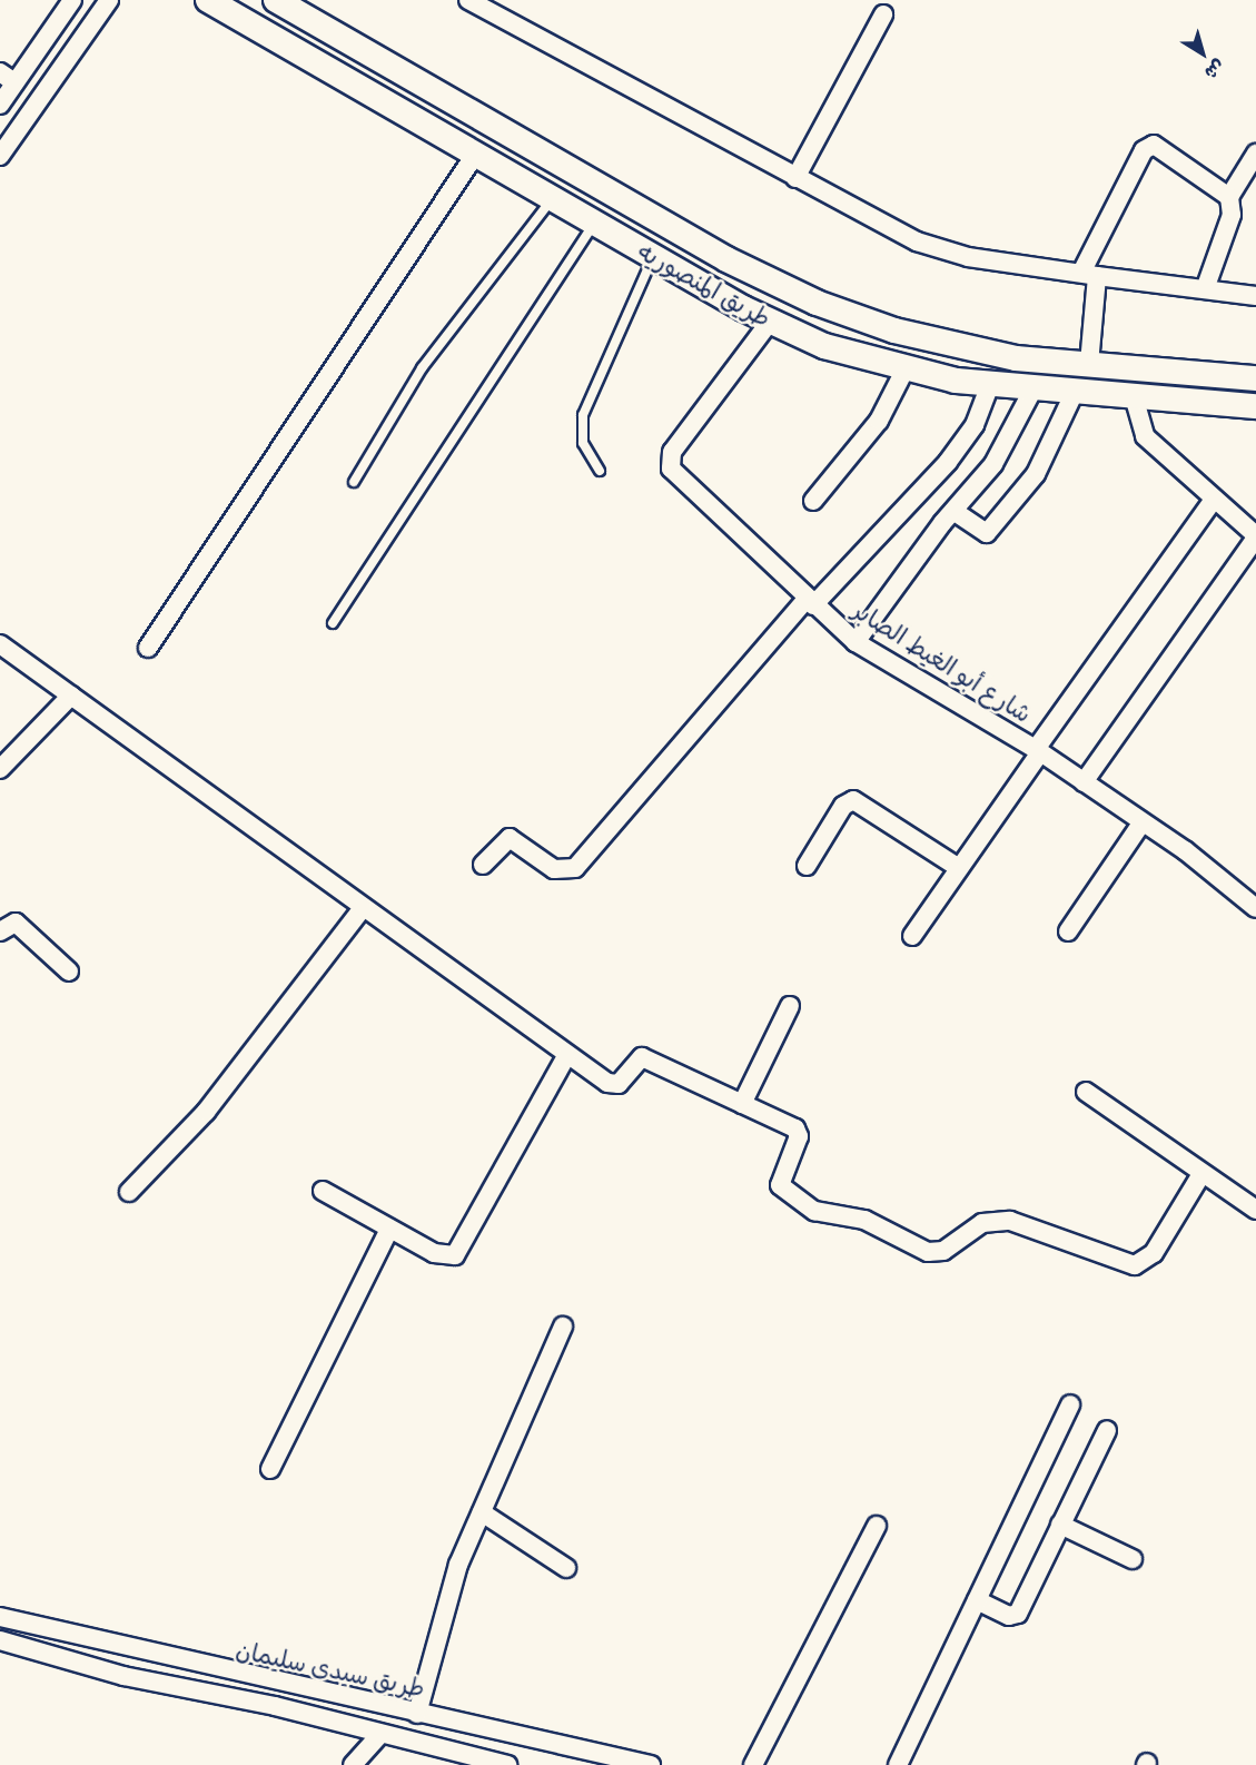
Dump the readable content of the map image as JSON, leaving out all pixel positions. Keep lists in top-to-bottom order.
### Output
{
  "streets": {
    "main road": ["طريق المنصوريه"],
    "street": ["شارع أبو الغيط الصابر", "طريق سيدى سليمان"]
  },
  "crossings": [
    ["طريق المنصوريه", "شارع أبو الغيط الصابر"]
  ],
  "north": "bottom right"
}
